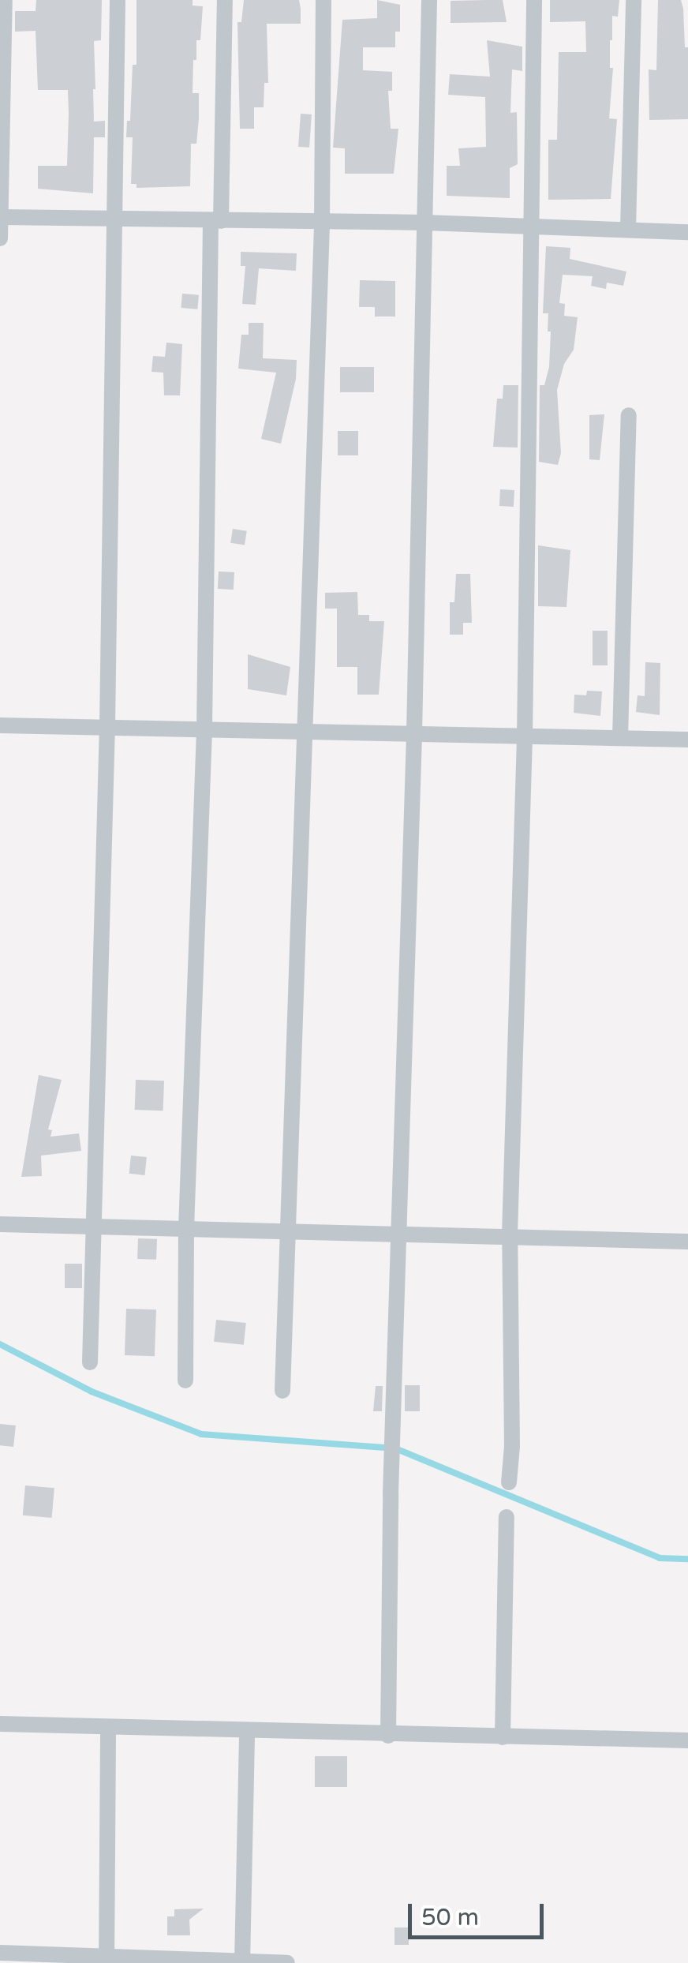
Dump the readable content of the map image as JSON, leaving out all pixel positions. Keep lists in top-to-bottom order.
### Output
{
  "scale_bar": "50 m"
}
